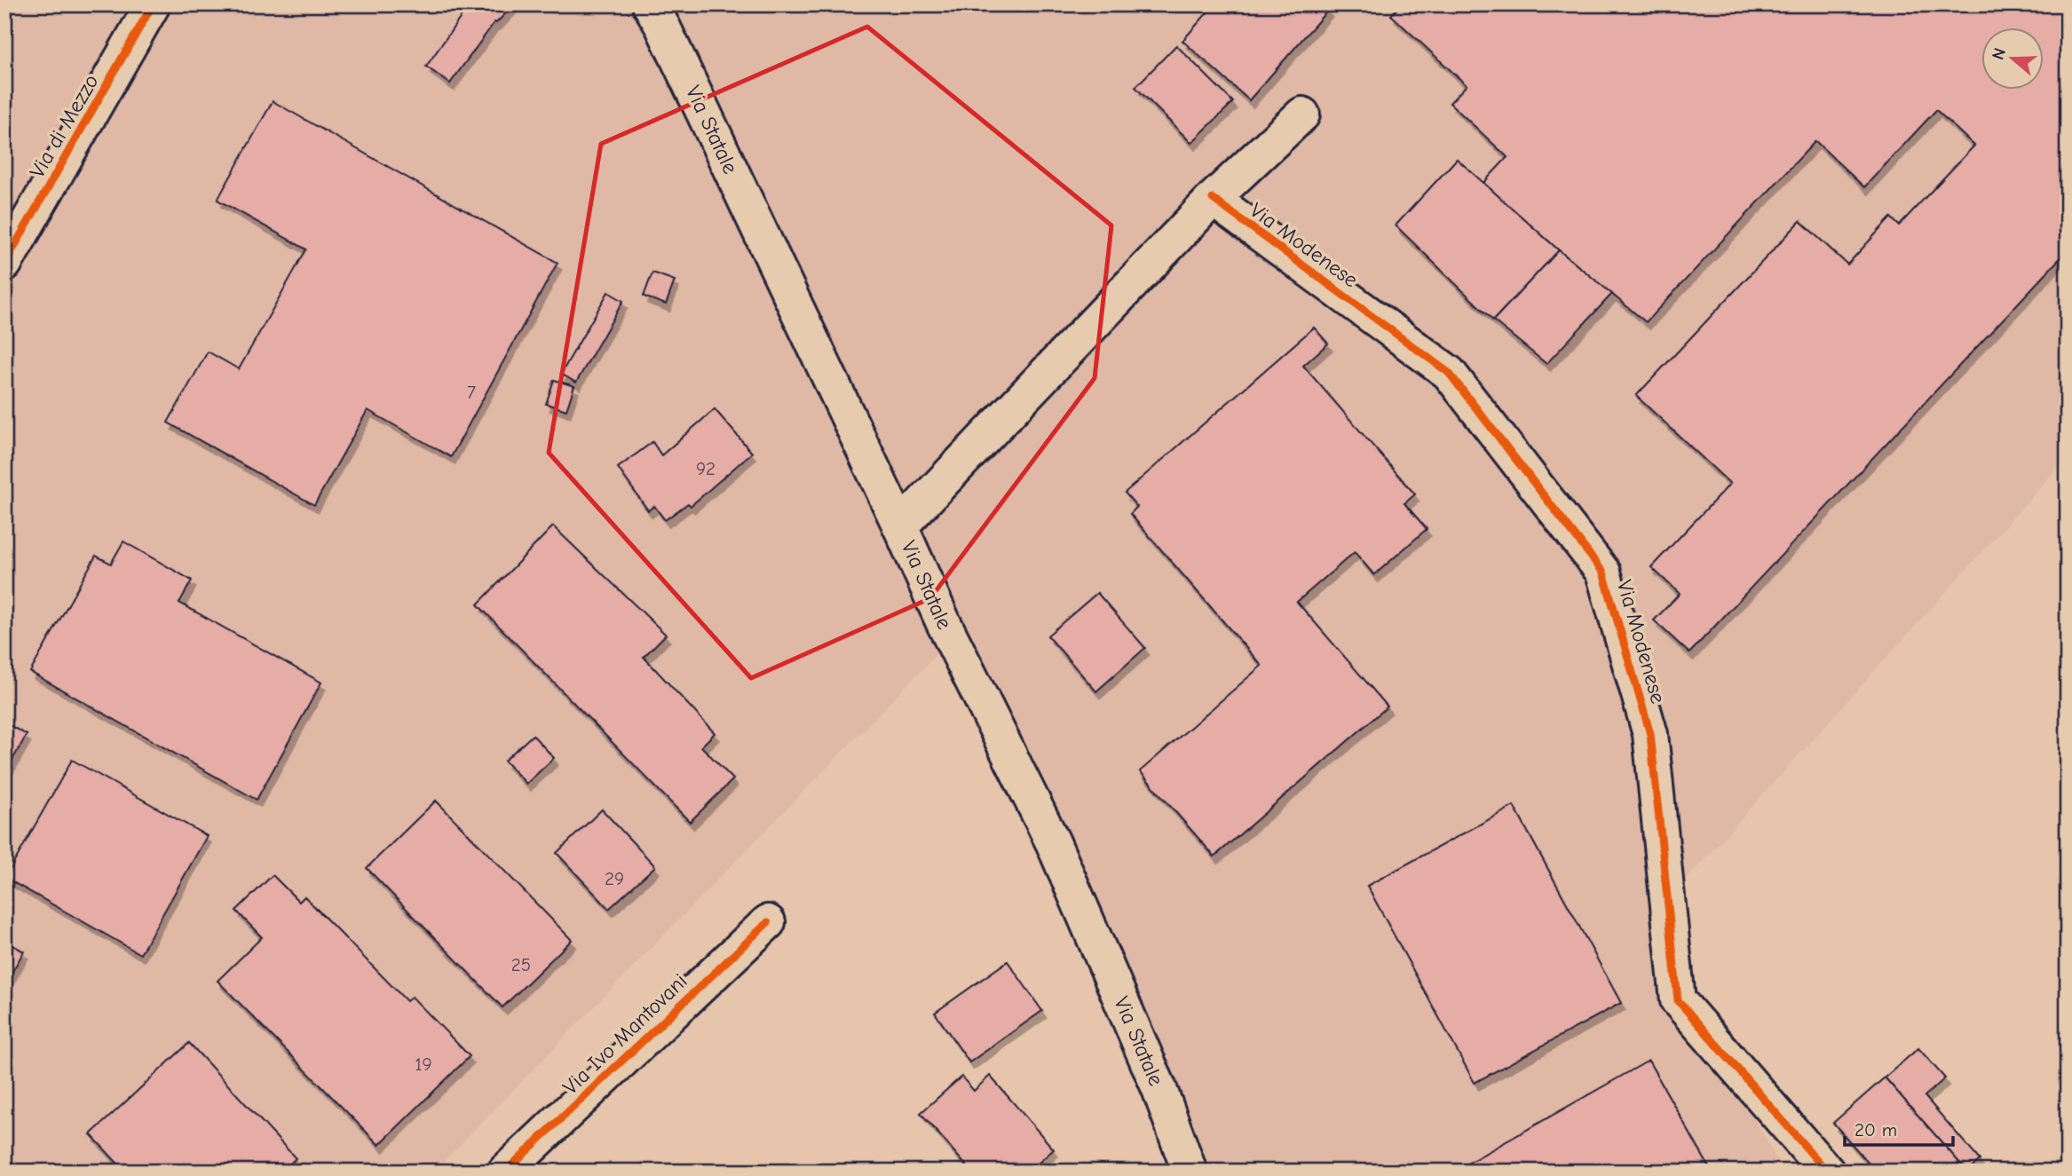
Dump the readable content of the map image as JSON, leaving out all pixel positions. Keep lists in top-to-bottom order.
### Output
{
  "streets": {
    "street": [
      "Via di Mezzo",
      "Via Statale",
      "Via Modenese",
      "Via Ivo Mantovani"
    ]
  },
  "house_numbers": [
    "7",
    "92",
    "29",
    "25",
    "19"
  ],
  "scale_bar": "20 m",
  "north": "left"
}
